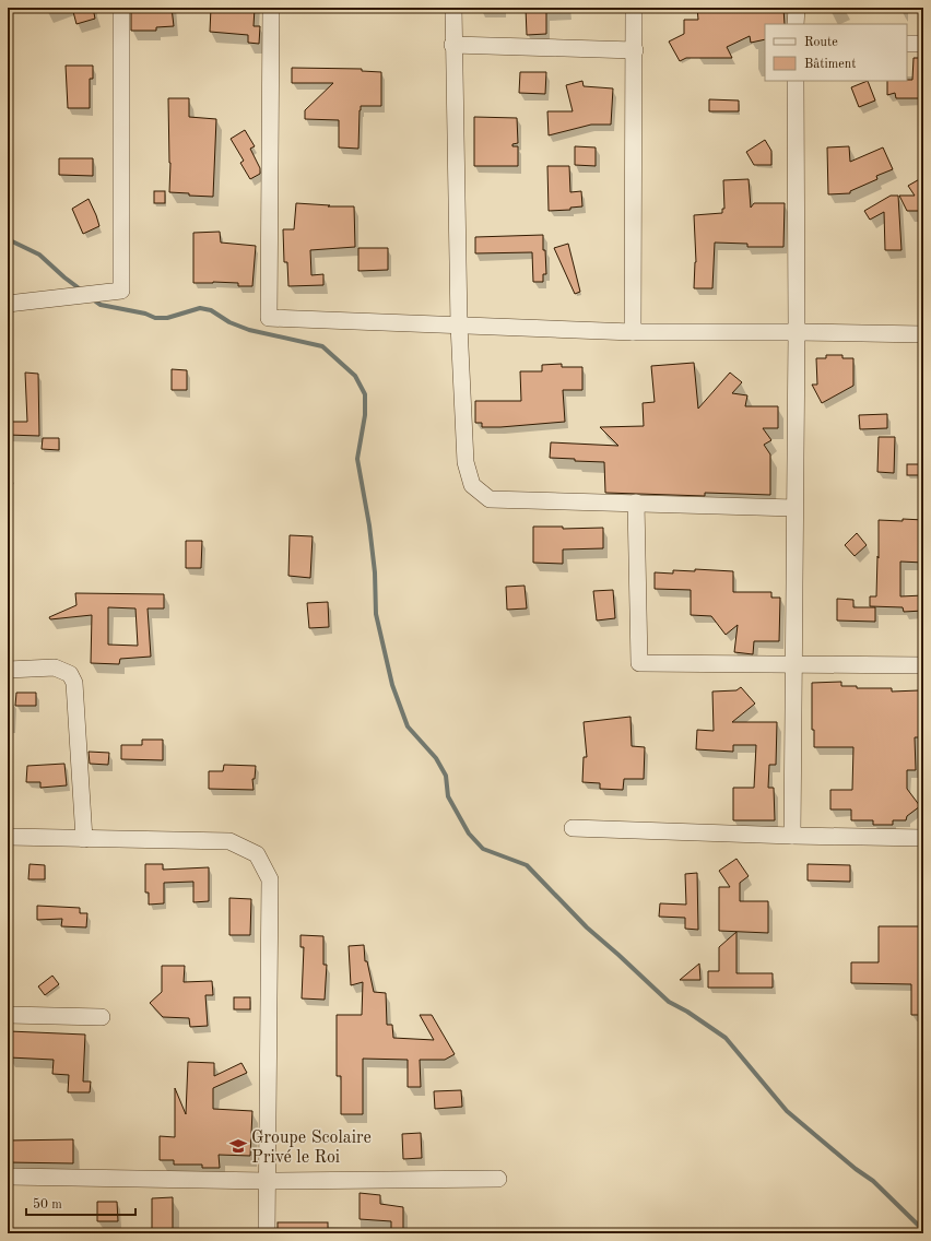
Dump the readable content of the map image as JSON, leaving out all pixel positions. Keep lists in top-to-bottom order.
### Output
{
  "places": {
    "school or university": ["Groupe Scolaire Privé le Roi"]
  },
  "legend": ["Route", "Bâtiment"],
  "scale_bar": "50 m"
}
